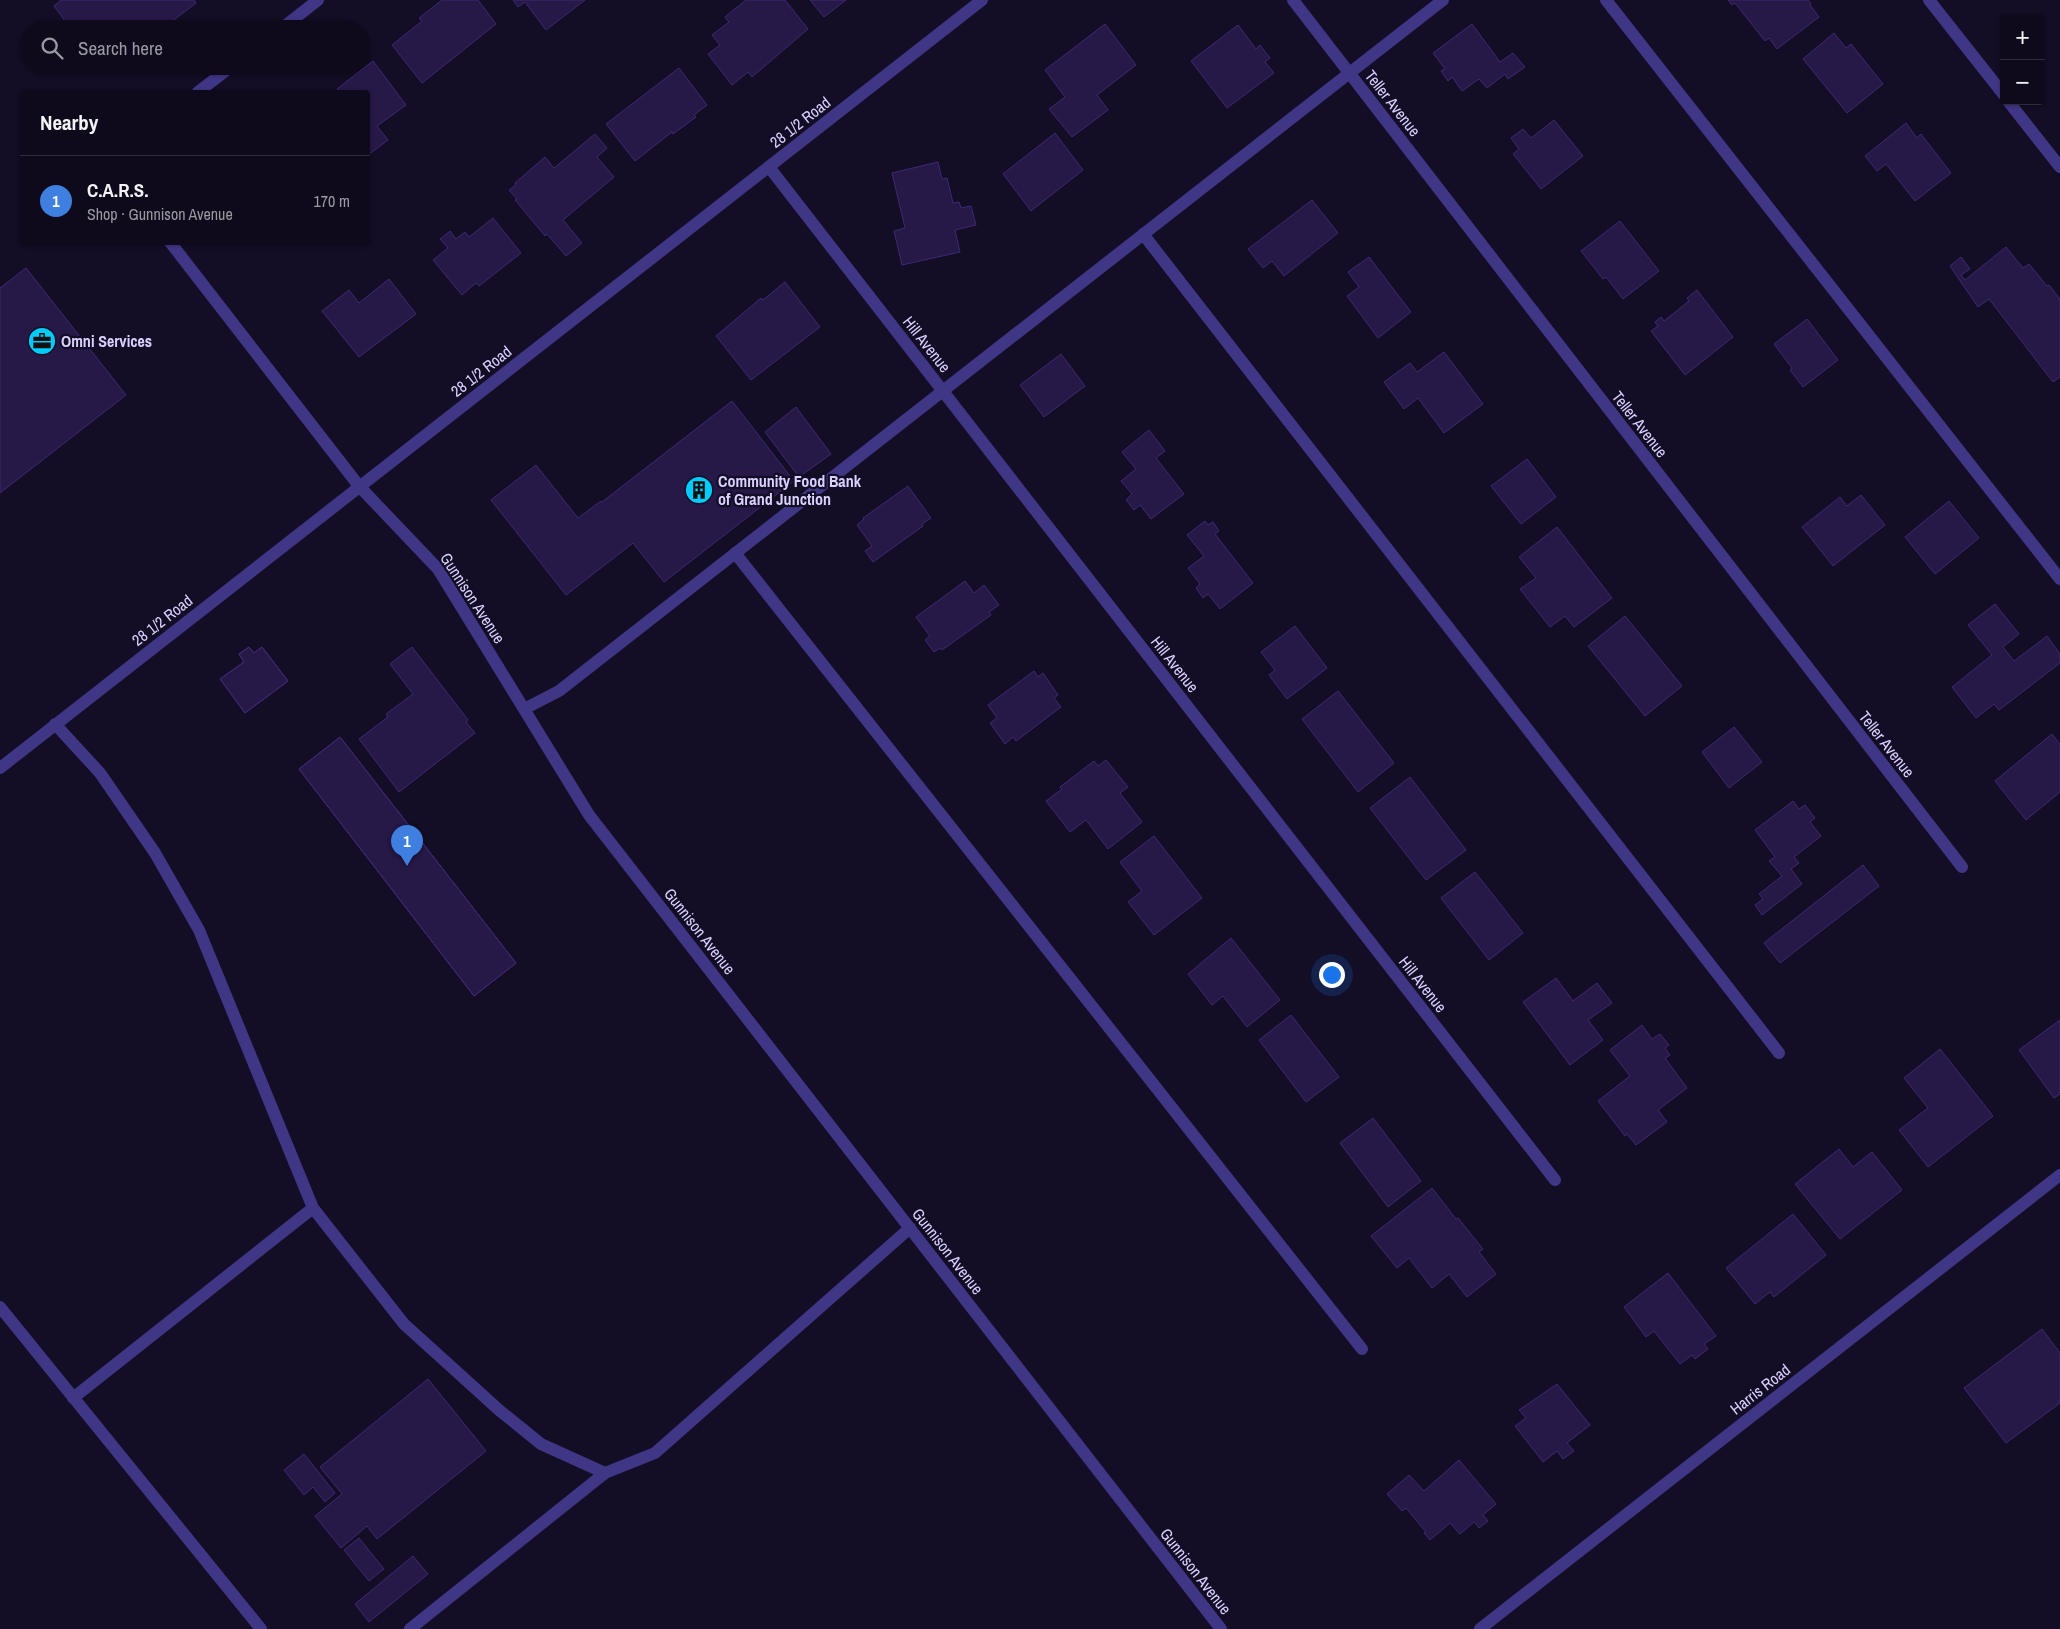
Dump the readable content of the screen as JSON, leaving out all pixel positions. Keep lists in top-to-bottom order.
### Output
{
  "streets": {
    "street": [
      "Teller Avenue",
      "28 1/2 Road",
      "Hill Avenue",
      "Gunnison Avenue",
      "Harris Road"
    ]
  },
  "crossings": [
    ["28 1/2 Road", "Hill Avenue"],
    ["28 1/2 Road", "Gunnison Avenue"]
  ],
  "places": {
    "office": ["Omni Services"],
    "building": ["Community Food Bank of Grand Junction"]
  },
  "page": {
    "map_buttons": ["+", "−"],
    "search": "Search here",
    "heading": "Nearby",
    "list": [
      {
        "mark": "1",
        "name": "C.A.R.S.",
        "note": "Shop · Gunnison Avenue",
        "value": "170 m"
      }
    ],
    "pins": "1"
  }
}
